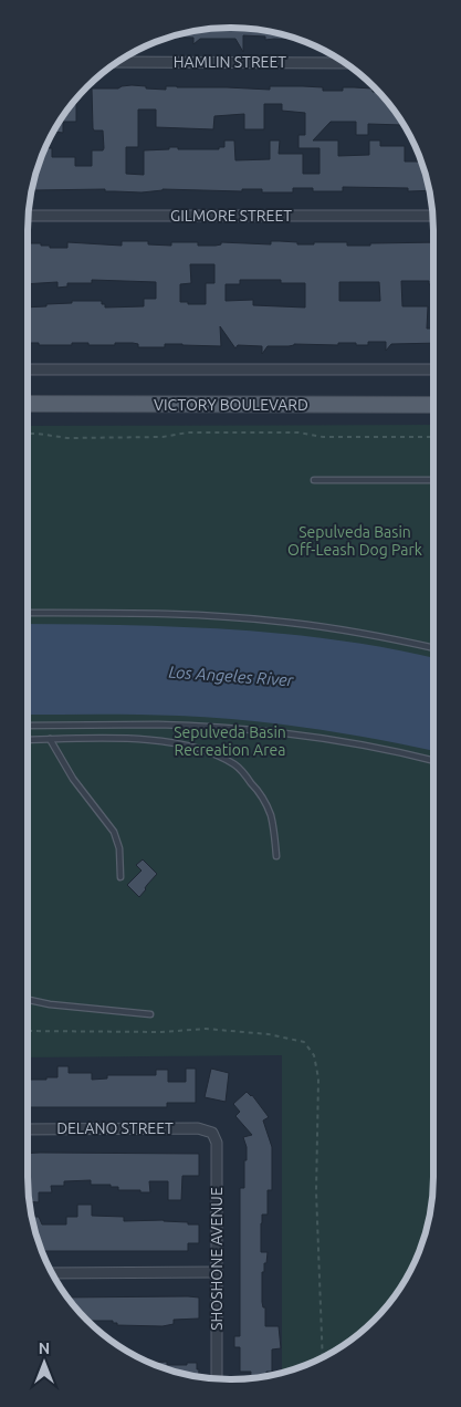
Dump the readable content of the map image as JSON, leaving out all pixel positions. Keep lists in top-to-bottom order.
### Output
{
  "streets": {
    "main road": ["VICTORY BOULEVARD"],
    "street": [
      "HAMLIN STREET",
      "GILMORE STREET",
      "DELANO STREET",
      "SHOSHONE AVENUE"
    ]
  },
  "crossings": [
    ["DELANO STREET", "SHOSHONE AVENUE"]
  ],
  "water": ["Los Angeles River"],
  "parks": ["Sepulveda Basin Off-Leash Dog Park", "Sepulveda Basin Recreation Area"],
  "north": "top"
}
